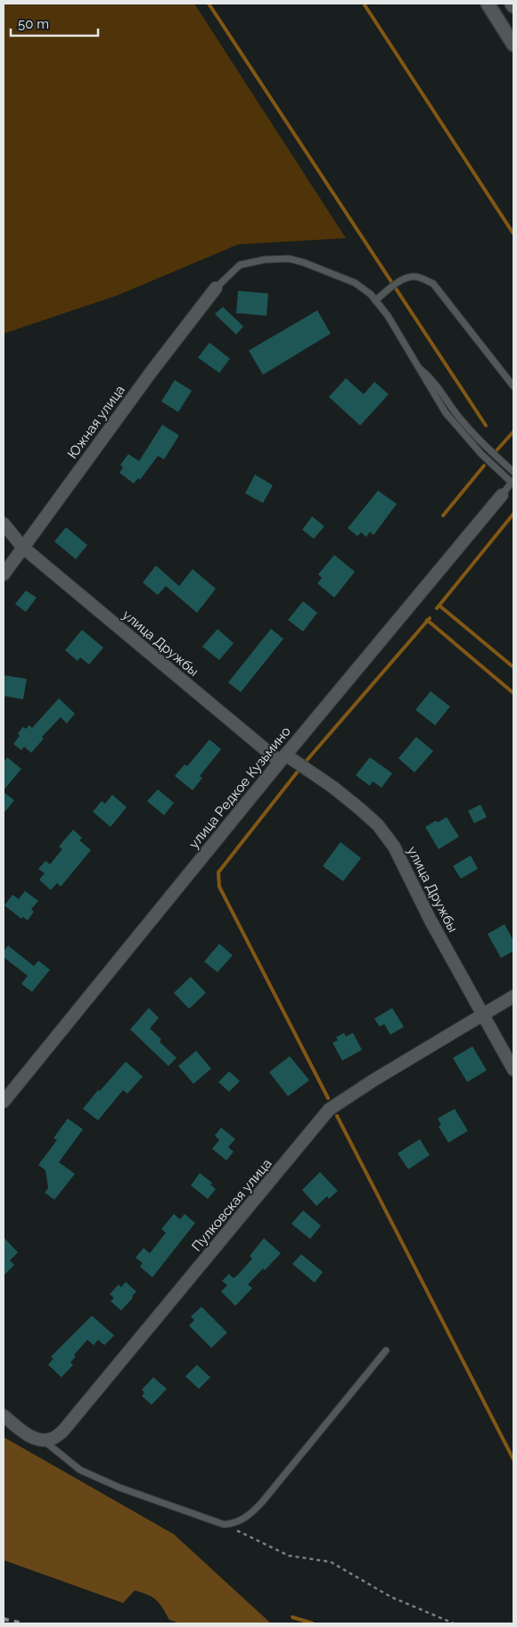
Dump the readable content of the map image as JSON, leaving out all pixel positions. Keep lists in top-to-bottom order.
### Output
{
  "streets": {
    "street": [
      "Южная улица",
      "улица Дружбы",
      "улица Редкое Кузьмино",
      "Пулковская улица"
    ]
  },
  "crossings": [
    ["Южная улица", "улица Дружбы"],
    ["улица Дружбы", "улица Редкое Кузьмино"],
    ["улица Дружбы", "Пулковская улица"]
  ],
  "scale_bar": "50 m"
}
